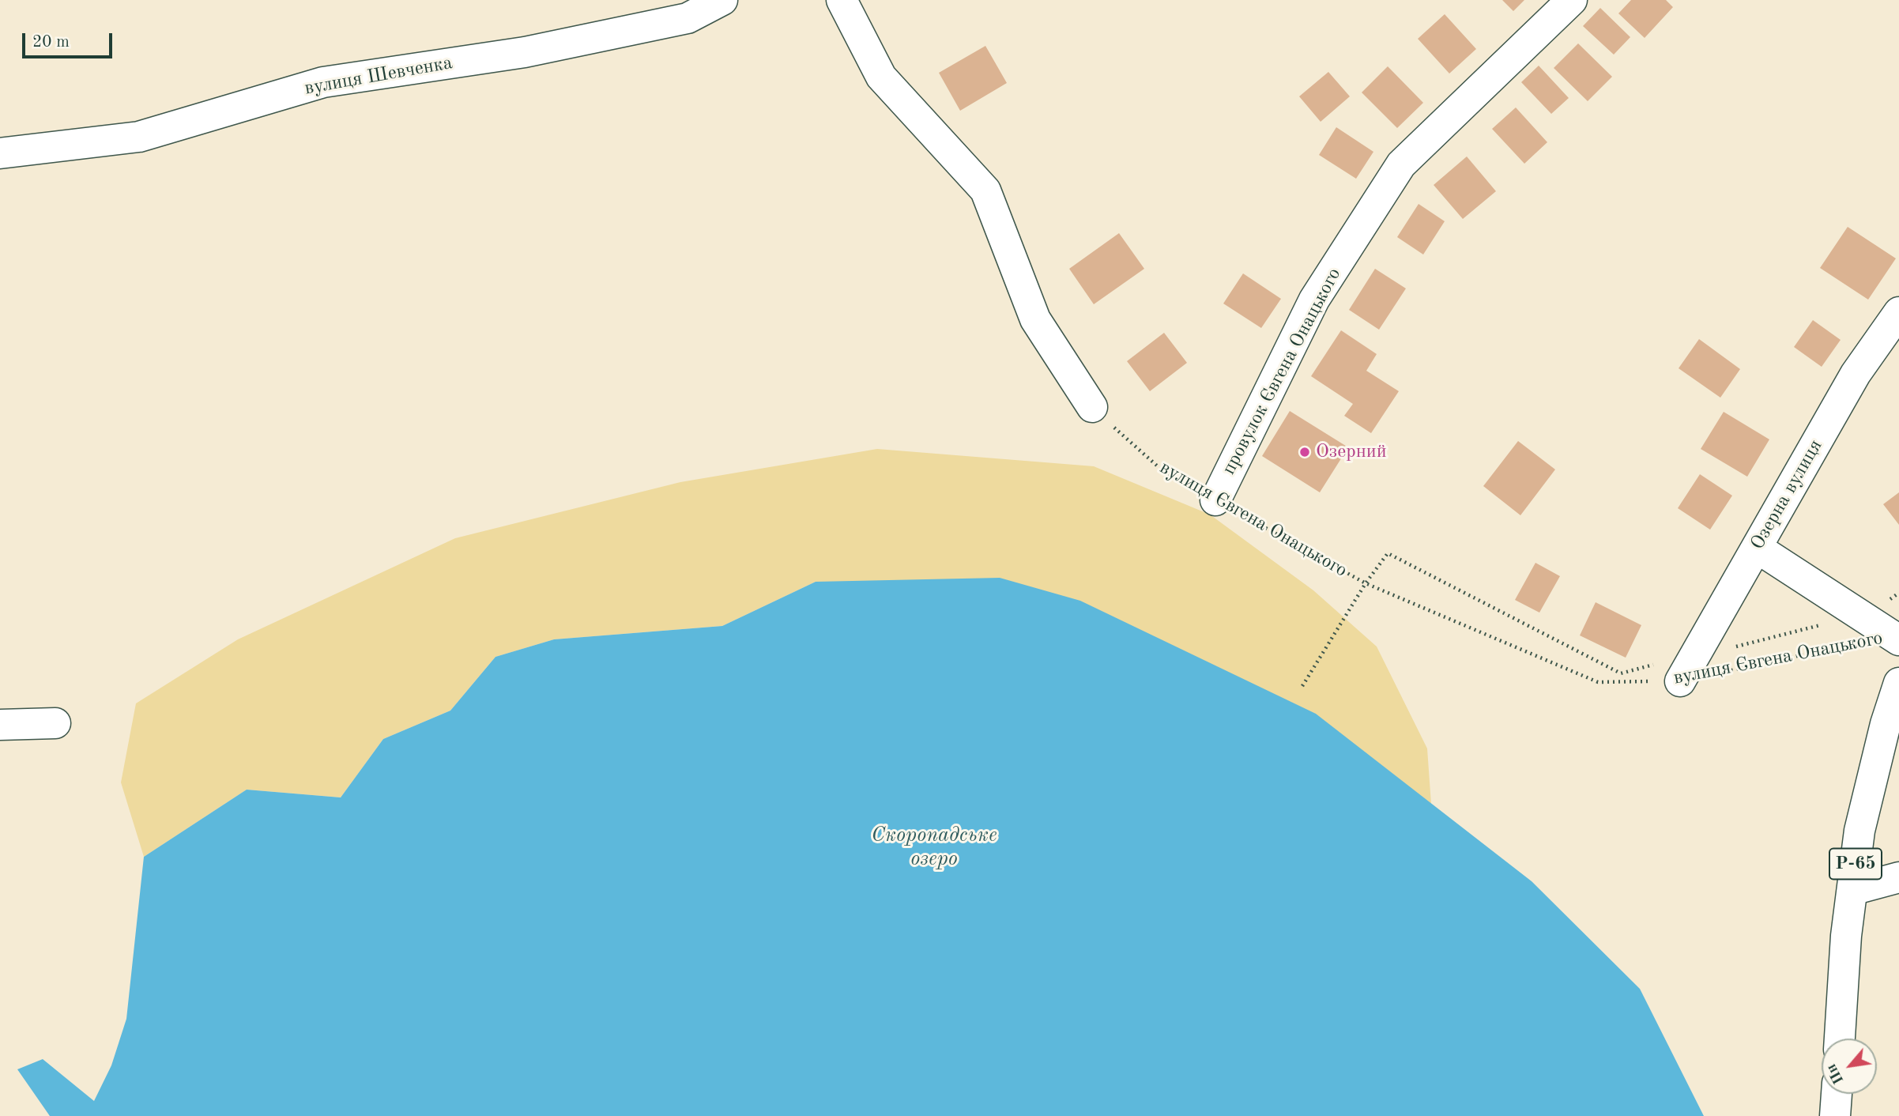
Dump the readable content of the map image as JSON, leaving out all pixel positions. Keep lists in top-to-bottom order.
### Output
{
  "streets": {
    "street": [
      "вулиця Шевченка",
      "провулок Євгена Онацького",
      "Озерна вулиця",
      "вулиця Євгена Онацького",
      "Р-65"
    ]
  },
  "crossings": [
    ["провулок Євгена Онацького", "вулиця Євгена Онацького"],
    ["Озерна вулиця", "вулиця Євгена Онацького"]
  ],
  "water": ["Скоропадське озеро"],
  "places": ["Озерний"],
  "scale_bar": "20 m",
  "north": "bottom left"
}
